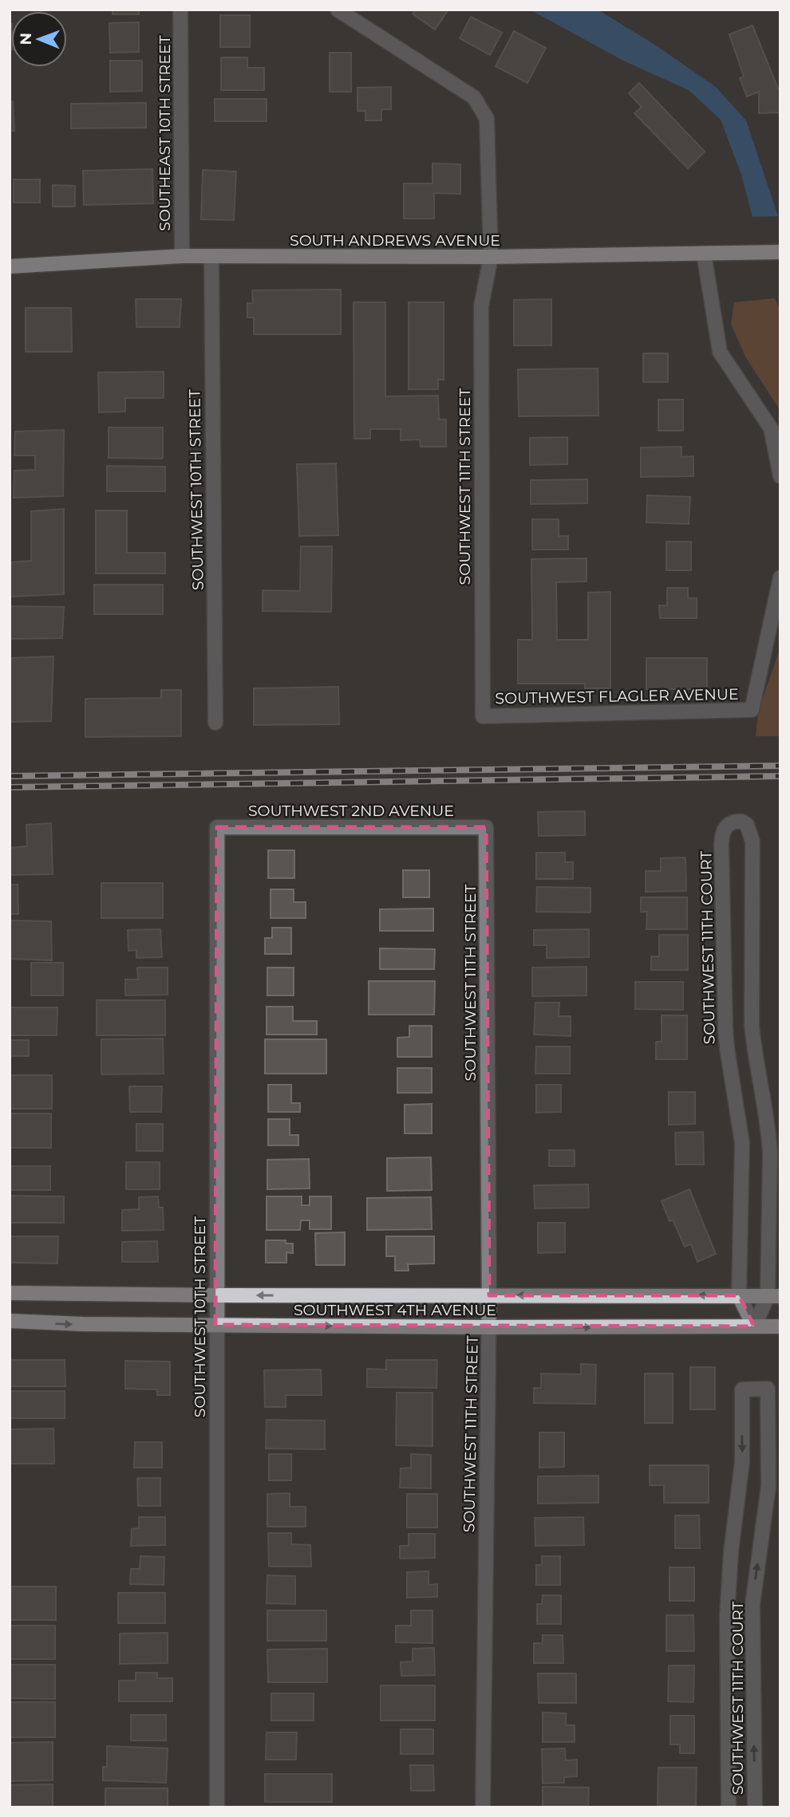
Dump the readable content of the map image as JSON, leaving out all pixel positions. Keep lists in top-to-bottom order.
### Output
{
  "streets": {
    "main road": ["SOUTH ANDREWS AVENUE", "SOUTHWEST 4TH AVENUE"],
    "street": [
      "SOUTHEAST 10TH STREET",
      "SOUTHWEST 11TH STREET",
      "SOUTHWEST 10TH STREET",
      "SOUTHWEST FLAGLER AVENUE",
      "SOUTHWEST 2ND AVENUE",
      "SOUTHWEST 11TH COURT"
    ]
  },
  "crossings": [
    ["SOUTHEAST 10TH STREET", "SOUTH ANDREWS AVENUE"],
    ["SOUTH ANDREWS AVENUE", "SOUTHWEST 11TH STREET"],
    ["SOUTH ANDREWS AVENUE", "SOUTHWEST 10TH STREET"],
    ["SOUTHWEST 11TH STREET", "SOUTHWEST FLAGLER AVENUE"],
    ["SOUTHWEST 11TH STREET", "SOUTHWEST 2ND AVENUE"],
    ["SOUTHWEST 11TH STREET", "SOUTHWEST 4TH AVENUE"],
    ["SOUTHWEST 10TH STREET", "SOUTHWEST 2ND AVENUE"],
    ["SOUTHWEST 10TH STREET", "SOUTHWEST 4TH AVENUE"],
    ["SOUTHWEST 11TH COURT", "SOUTHWEST 4TH AVENUE"]
  ],
  "north": "left"
}
